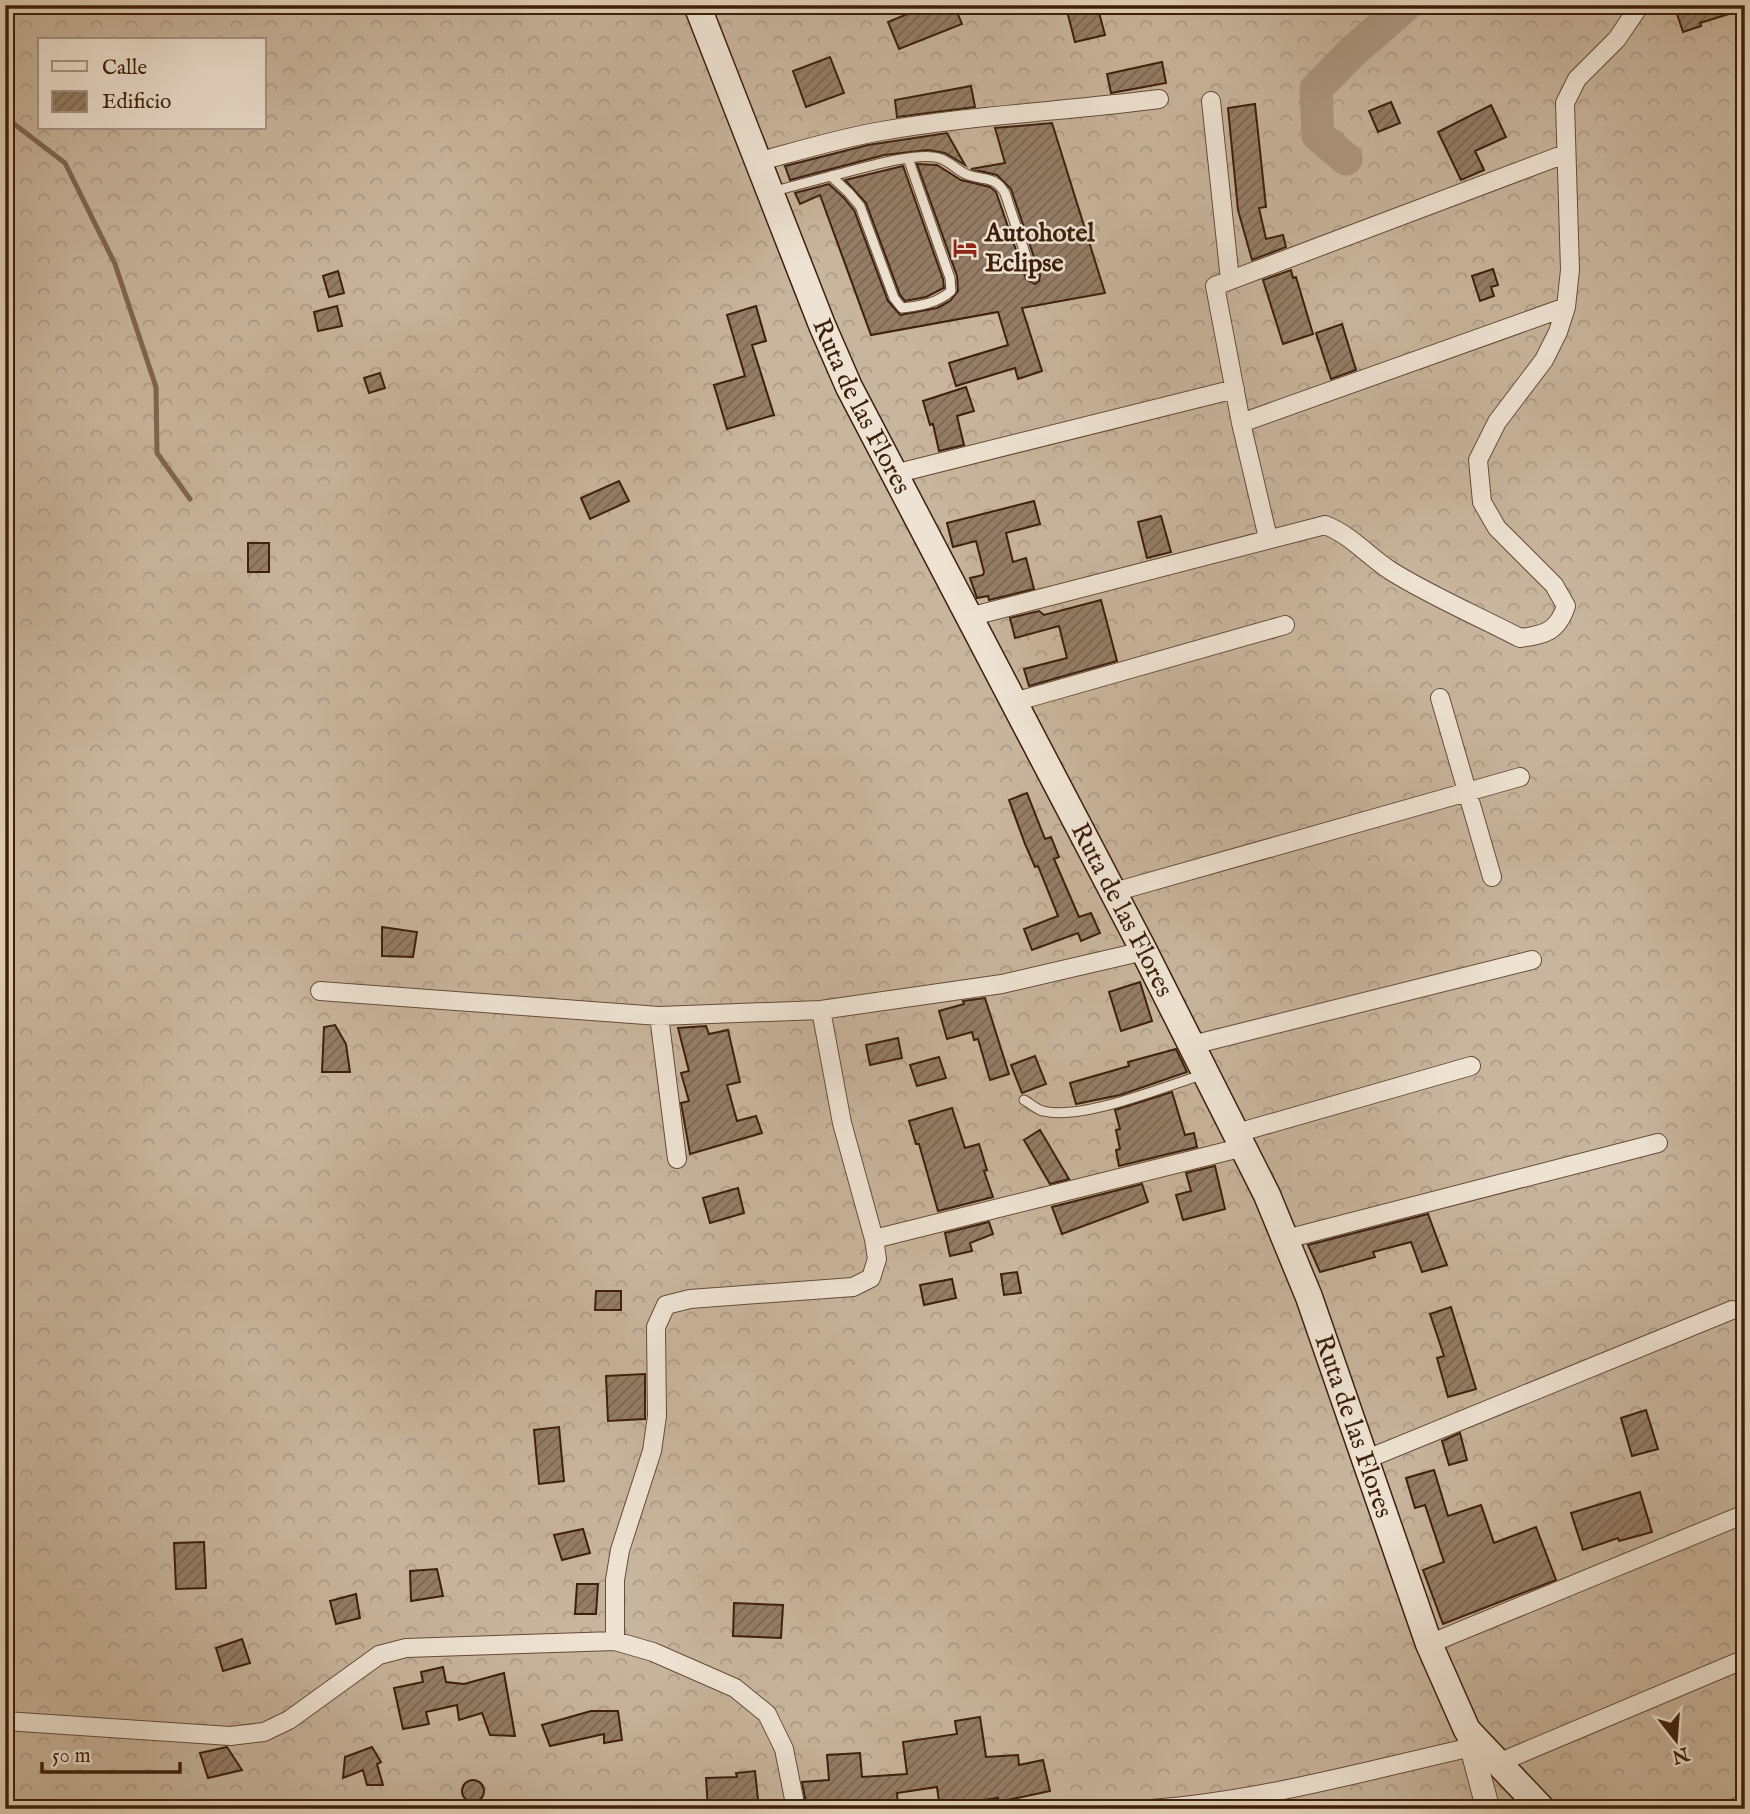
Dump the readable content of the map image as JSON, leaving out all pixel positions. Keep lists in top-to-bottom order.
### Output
{
  "streets": {
    "main road": ["Ruta de las Flores"]
  },
  "places": {
    "hotel": ["Autohotel Eclipse"]
  },
  "legend": ["Calle", "Edificio"],
  "scale_bar": "50 m",
  "north": "bottom"
}
